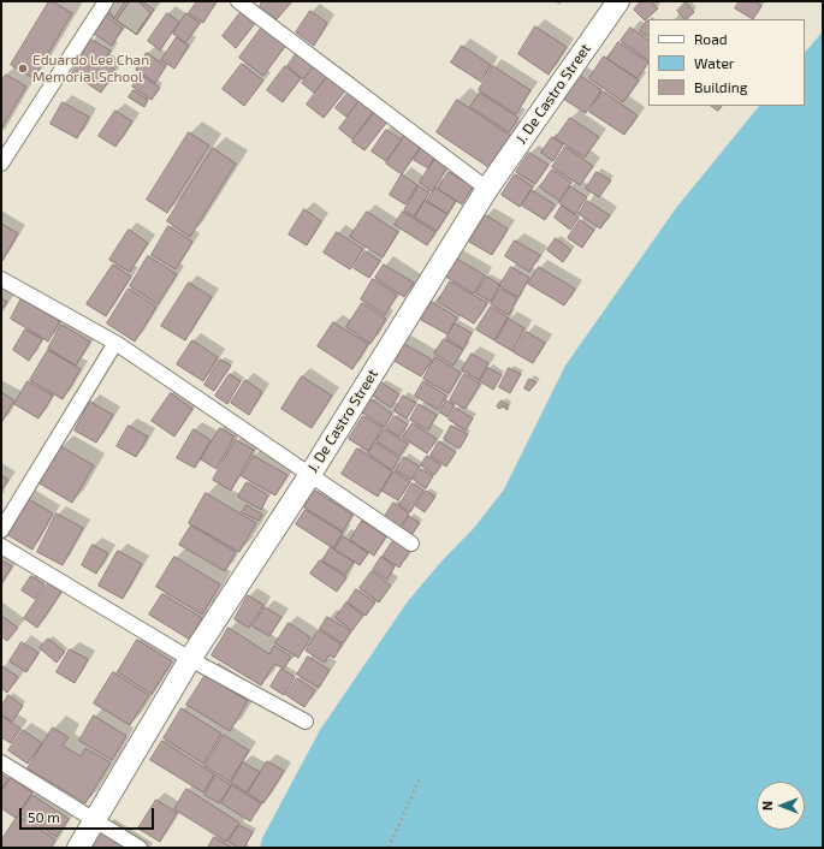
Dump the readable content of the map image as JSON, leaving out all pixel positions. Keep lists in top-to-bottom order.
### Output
{
  "streets": {
    "main road": ["J. De Castro Street"]
  },
  "places": ["Eduardo Lee Chan Memorial School"],
  "legend": ["Road", "Water", "Building"],
  "scale_bar": "50 m",
  "north": "left"
}
